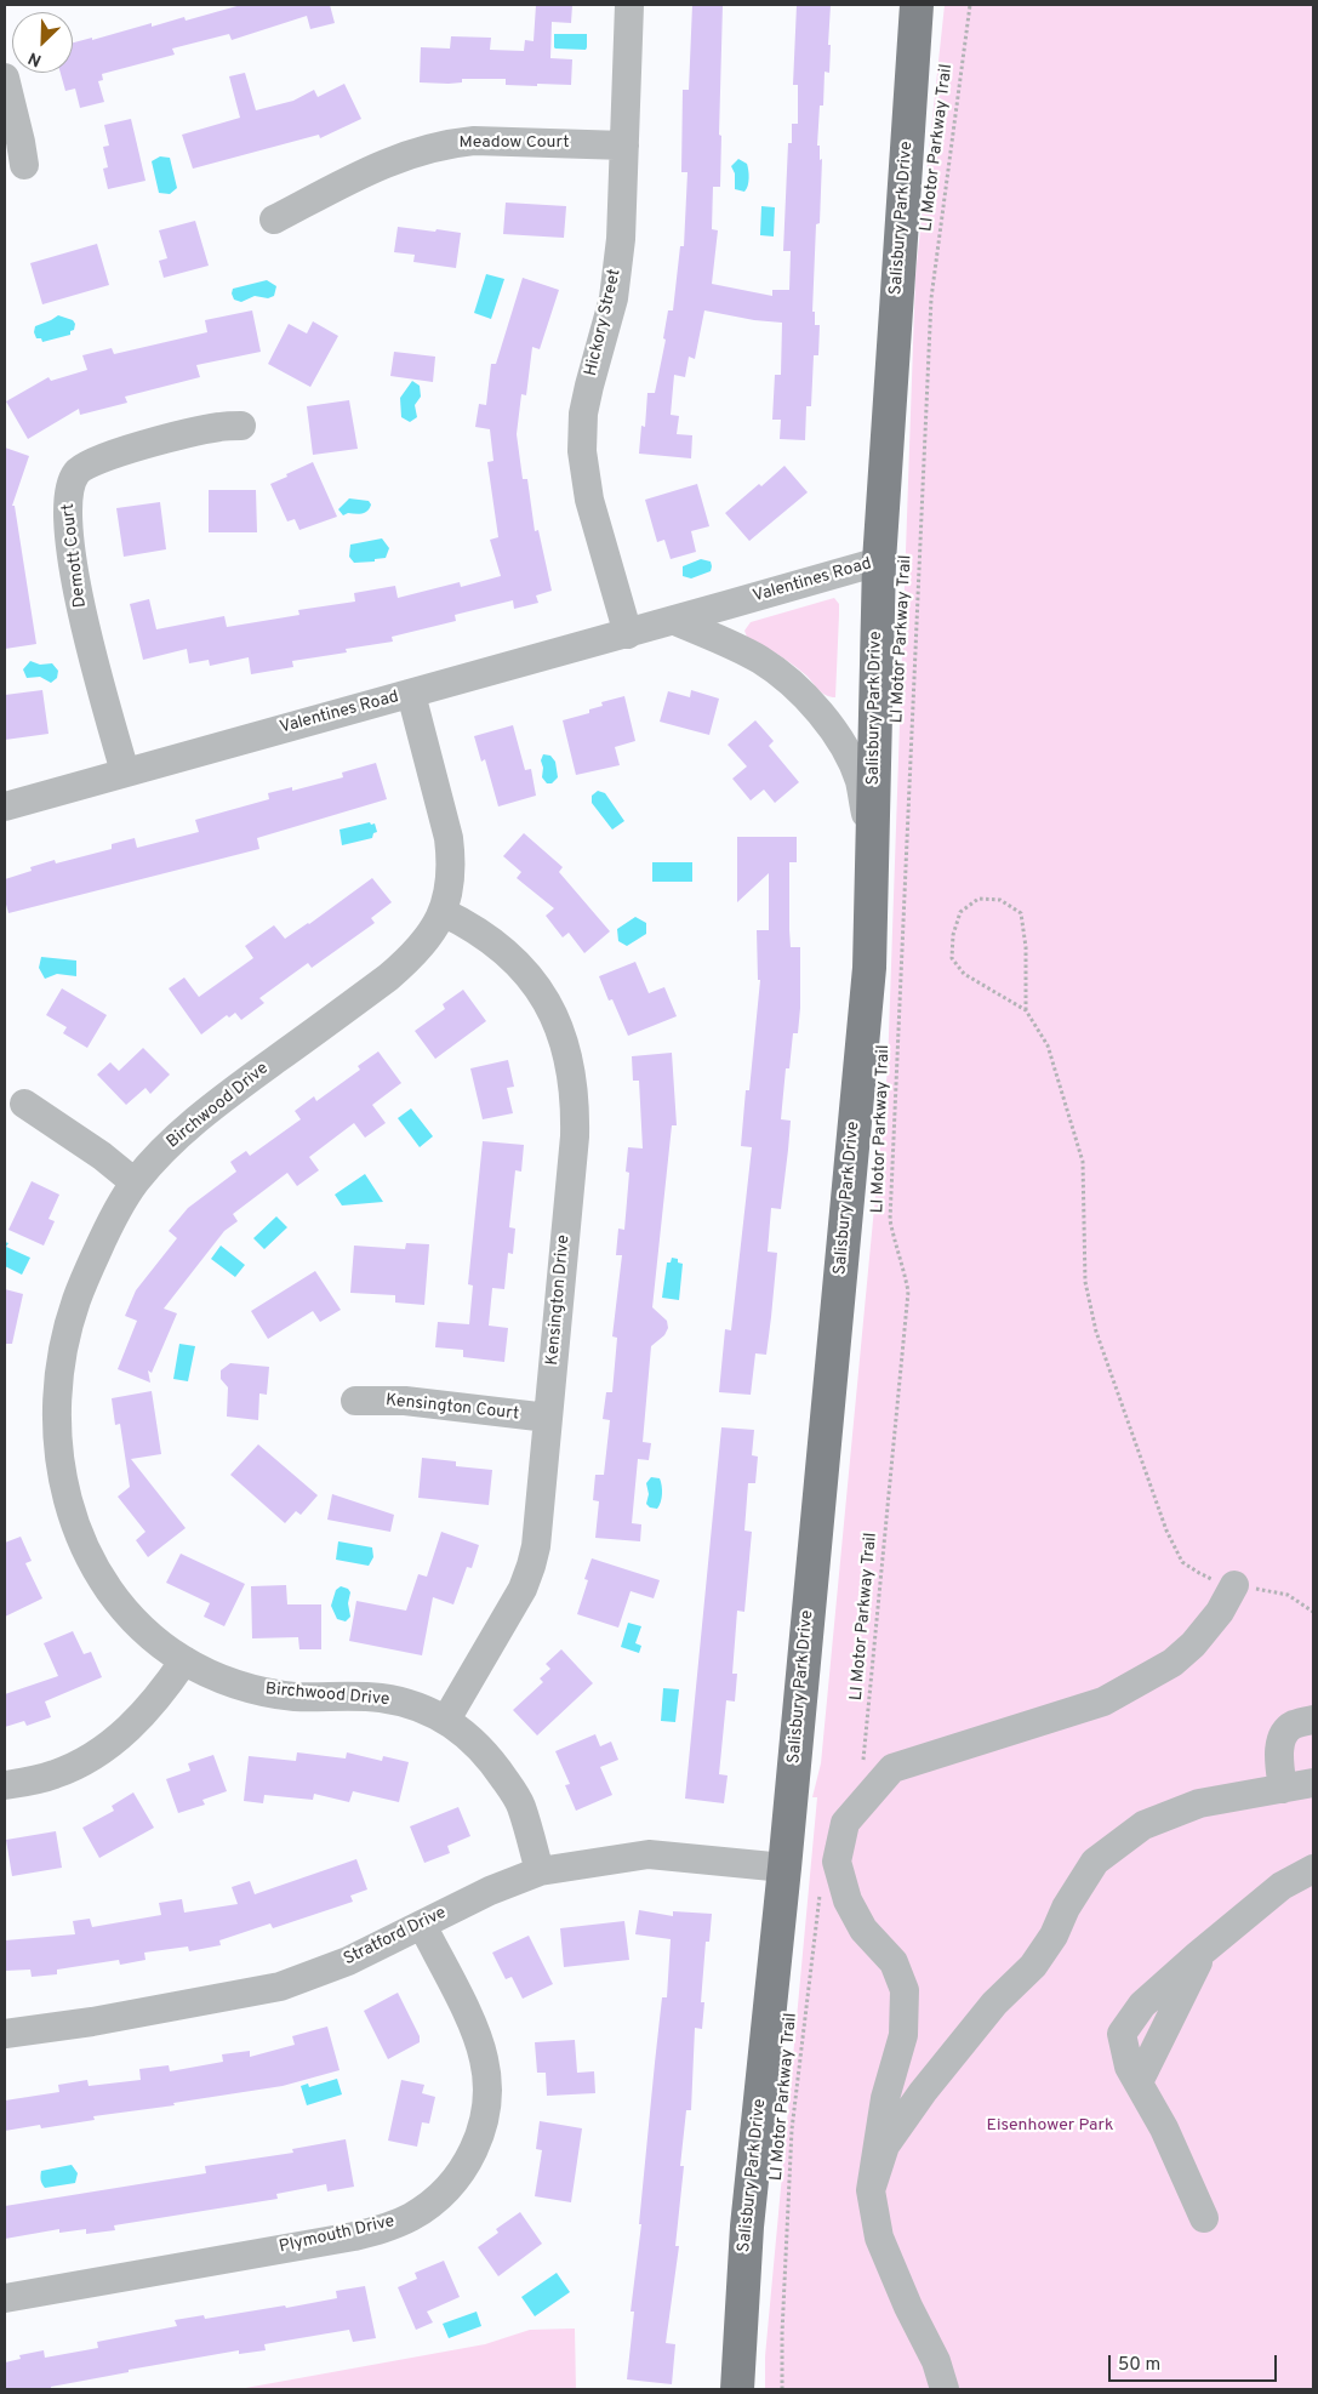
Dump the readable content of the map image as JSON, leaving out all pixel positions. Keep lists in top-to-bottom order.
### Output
{
  "streets": {
    "main road": ["Salisbury Park Drive"],
    "street": [
      "Meadow Court",
      "Hickory Street",
      "Demott Court",
      "Valentines Road",
      "Birchwood Drive",
      "Kensington Drive",
      "Kensington Court",
      "Stratford Drive",
      "Plymouth Drive"
    ],
    "path": ["LI Motor Parkway Trail"]
  },
  "crossings": [
    ["Meadow Court", "Hickory Street"],
    ["Salisbury Park Drive", "Valentines Road"],
    ["Salisbury Park Drive", "Stratford Drive"],
    ["Hickory Street", "Valentines Road"],
    ["Demott Court", "Valentines Road"],
    ["Valentines Road", "Birchwood Drive"],
    ["Birchwood Drive", "Kensington Drive"],
    ["Birchwood Drive", "Stratford Drive"],
    ["Kensington Drive", "Kensington Court"],
    ["Stratford Drive", "Plymouth Drive"]
  ],
  "parks": ["Eisenhower Park"],
  "scale_bar": "50 m",
  "north": "bottom left"
}
